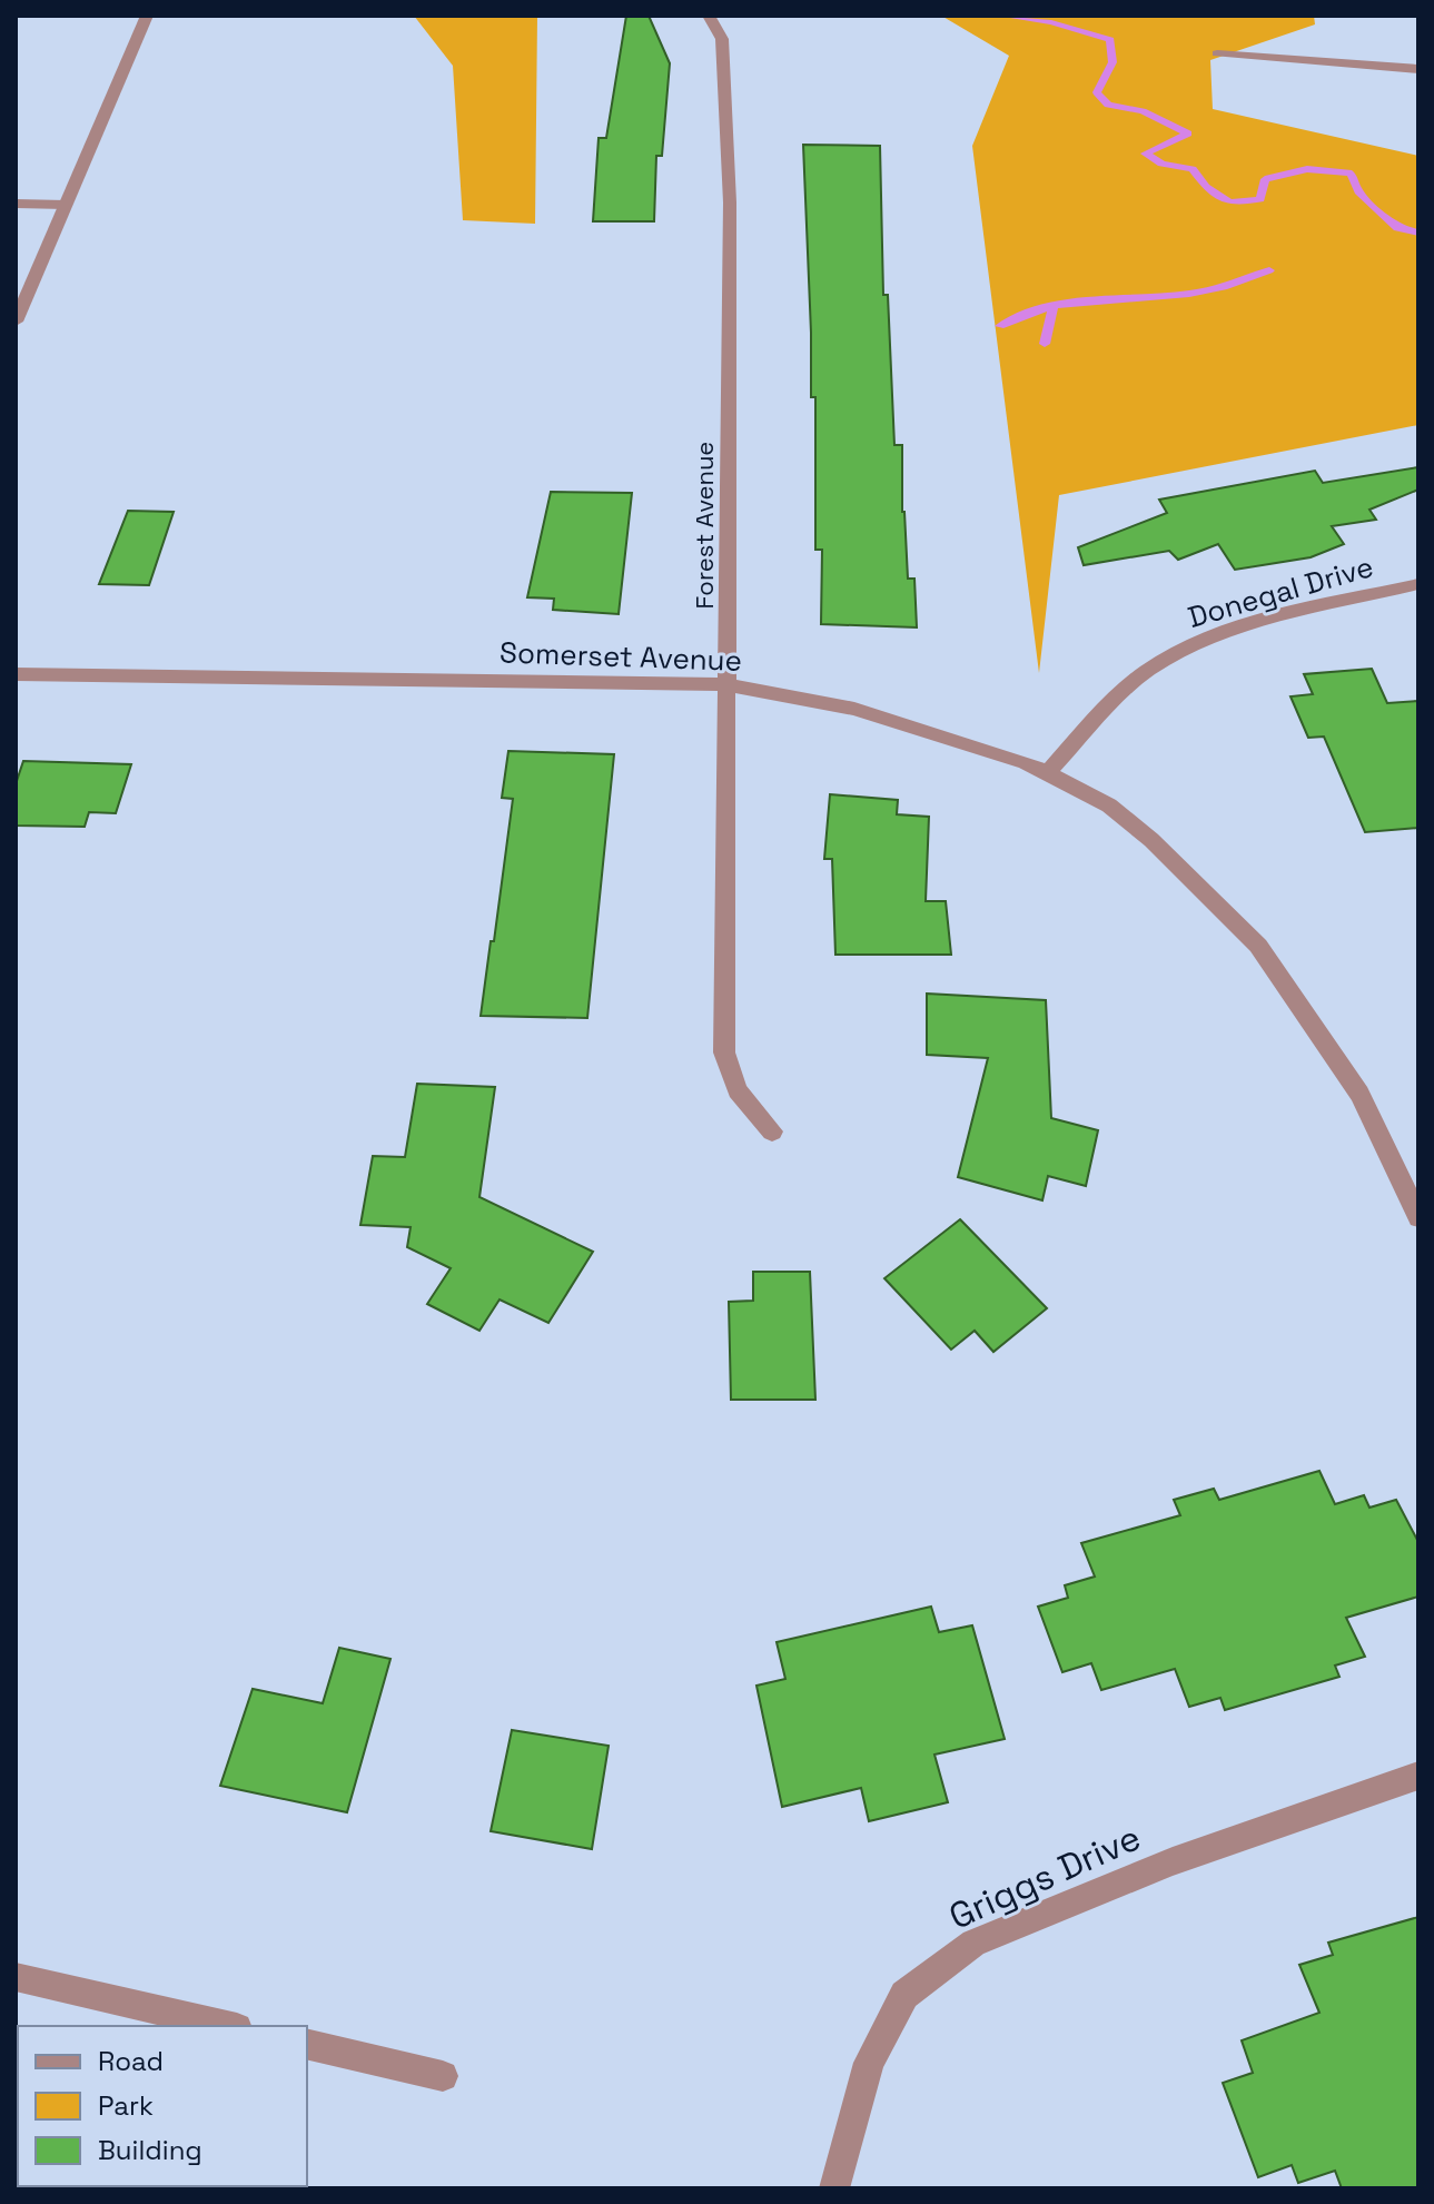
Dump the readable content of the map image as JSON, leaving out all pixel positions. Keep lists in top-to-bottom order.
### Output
{
  "streets": {
    "street": [
      "Forest Avenue",
      "Donegal Drive",
      "Somerset Avenue",
      "Griggs Drive"
    ]
  },
  "crossings": [
    ["Forest Avenue", "Somerset Avenue"],
    ["Donegal Drive", "Somerset Avenue"]
  ],
  "legend": ["Road", "Park", "Building"]
}
